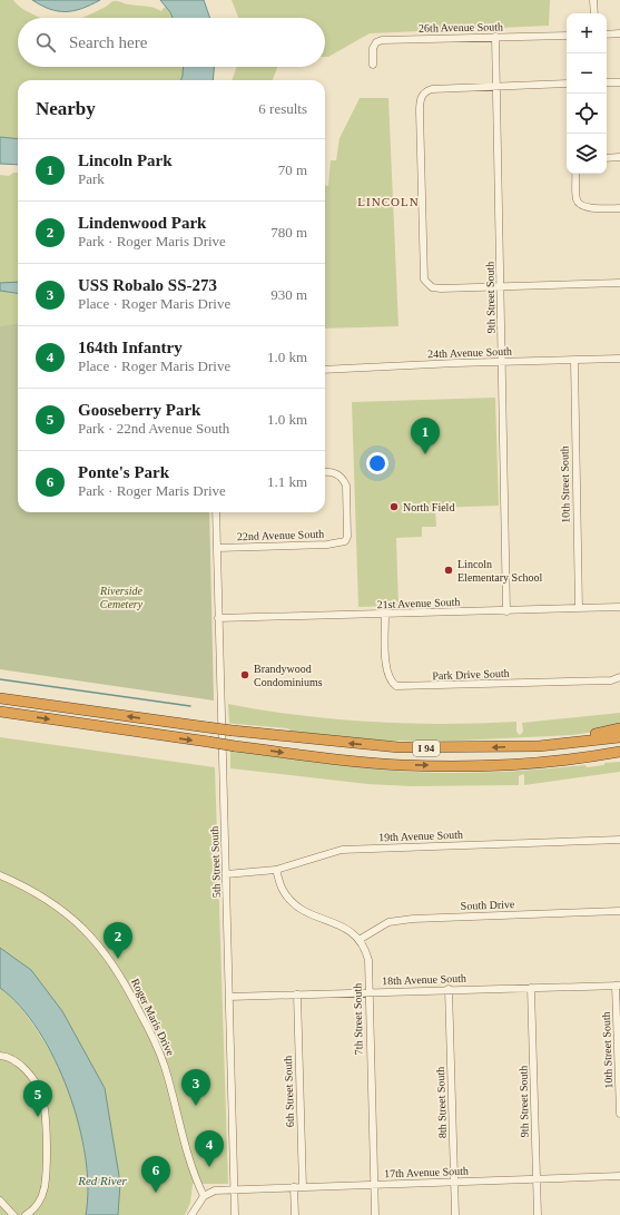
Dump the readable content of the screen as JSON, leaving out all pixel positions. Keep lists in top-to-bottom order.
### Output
{
  "streets": {
    "highway": ["I 94"],
    "street": [
      "26th Avenue South",
      "9th Street South",
      "24th Avenue South",
      "10th Street South",
      "22nd Avenue South",
      "21st Avenue South",
      "Park Drive South",
      "19th Avenue South",
      "5th Street South",
      "South Drive",
      "18th Avenue South",
      "Roger Maris Drive",
      "7th Street South",
      "6th Street South",
      "8th Street South",
      "17th Avenue South"
    ]
  },
  "crossings": [
    ["26th Avenue South", "9th Street South"],
    ["9th Street South", "24th Avenue South"],
    ["9th Street South", "21st Avenue South"],
    ["9th Street South", "18th Avenue South"],
    ["9th Street South", "17th Avenue South"],
    ["24th Avenue South", "10th Street South"],
    ["10th Street South", "21st Avenue South"],
    ["10th Street South", "18th Avenue South"],
    ["22nd Avenue South", "5th Street South"],
    ["21st Avenue South", "Park Drive South"],
    ["21st Avenue South", "5th Street South"],
    ["19th Avenue South", "5th Street South"],
    ["5th Street South", "18th Avenue South"],
    ["5th Street South", "17th Avenue South"],
    ["South Drive", "7th Street South"],
    ["18th Avenue South", "7th Street South"],
    ["18th Avenue South", "6th Street South"],
    ["18th Avenue South", "8th Street South"],
    ["Roger Maris Drive", "17th Avenue South"],
    ["7th Street South", "17th Avenue South"],
    ["6th Street South", "17th Avenue South"],
    ["8th Street South", "17th Avenue South"]
  ],
  "districts": ["LINCOLN"],
  "water": ["Red River"],
  "parks": ["Riverside Cemetery"],
  "places": ["North Field", "Lincoln Elementary School", "Brandywood Condominiums"],
  "page": {
    "map_buttons": ["+", "−"],
    "search": "Search here",
    "heading": ["Nearby", "6 results"],
    "list": [
      {
        "mark": "1",
        "name": "Lincoln Park",
        "note": "Park",
        "value": "70 m"
      },
      {
        "mark": "2",
        "name": "Lindenwood Park",
        "note": "Park · Roger Maris Drive",
        "value": "780 m"
      },
      {
        "mark": "3",
        "name": "USS Robalo SS-273",
        "note": "Place · Roger Maris Drive",
        "value": "930 m"
      },
      {
        "mark": "4",
        "name": "164th Infantry",
        "note": "Place · Roger Maris Drive",
        "value": "1.0 km"
      },
      {
        "mark": "5",
        "name": "Gooseberry Park",
        "note": "Park · 22nd Avenue South",
        "value": "1.0 km"
      },
      {
        "mark": "6",
        "name": "Ponte's Park",
        "note": "Park · Roger Maris Drive",
        "value": "1.1 km"
      }
    ],
    "pins": [
      "1",
      "2",
      "3",
      "5",
      "4",
      "6"
    ]
  }
}
